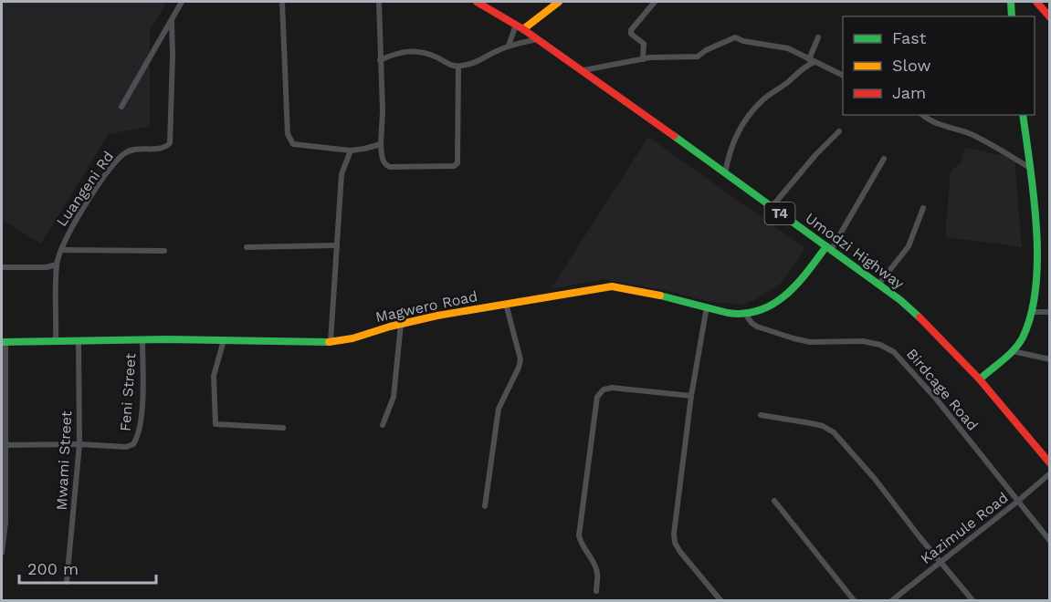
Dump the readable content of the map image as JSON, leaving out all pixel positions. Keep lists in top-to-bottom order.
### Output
{
  "streets": {
    "main road": ["T4", "Umodzi Highway", "Magwero Road"],
    "street": [
      "Luangeni Rd",
      "Birdcage Road",
      "Feni Street",
      "Mwami Street",
      "Kazimule Road"
    ]
  },
  "crossings": [
    ["Luangeni Rd", "Magwero Road"],
    ["Umodzi Highway", "Magwero Road"],
    ["Magwero Road", "Birdcage Road"],
    ["Magwero Road", "Feni Street"],
    ["Magwero Road", "Mwami Street"],
    ["Birdcage Road", "Kazimule Road"],
    ["Feni Street", "Mwami Street"]
  ],
  "legend": ["Fast", "Slow", "Jam"],
  "scale_bar": "200 m"
}
